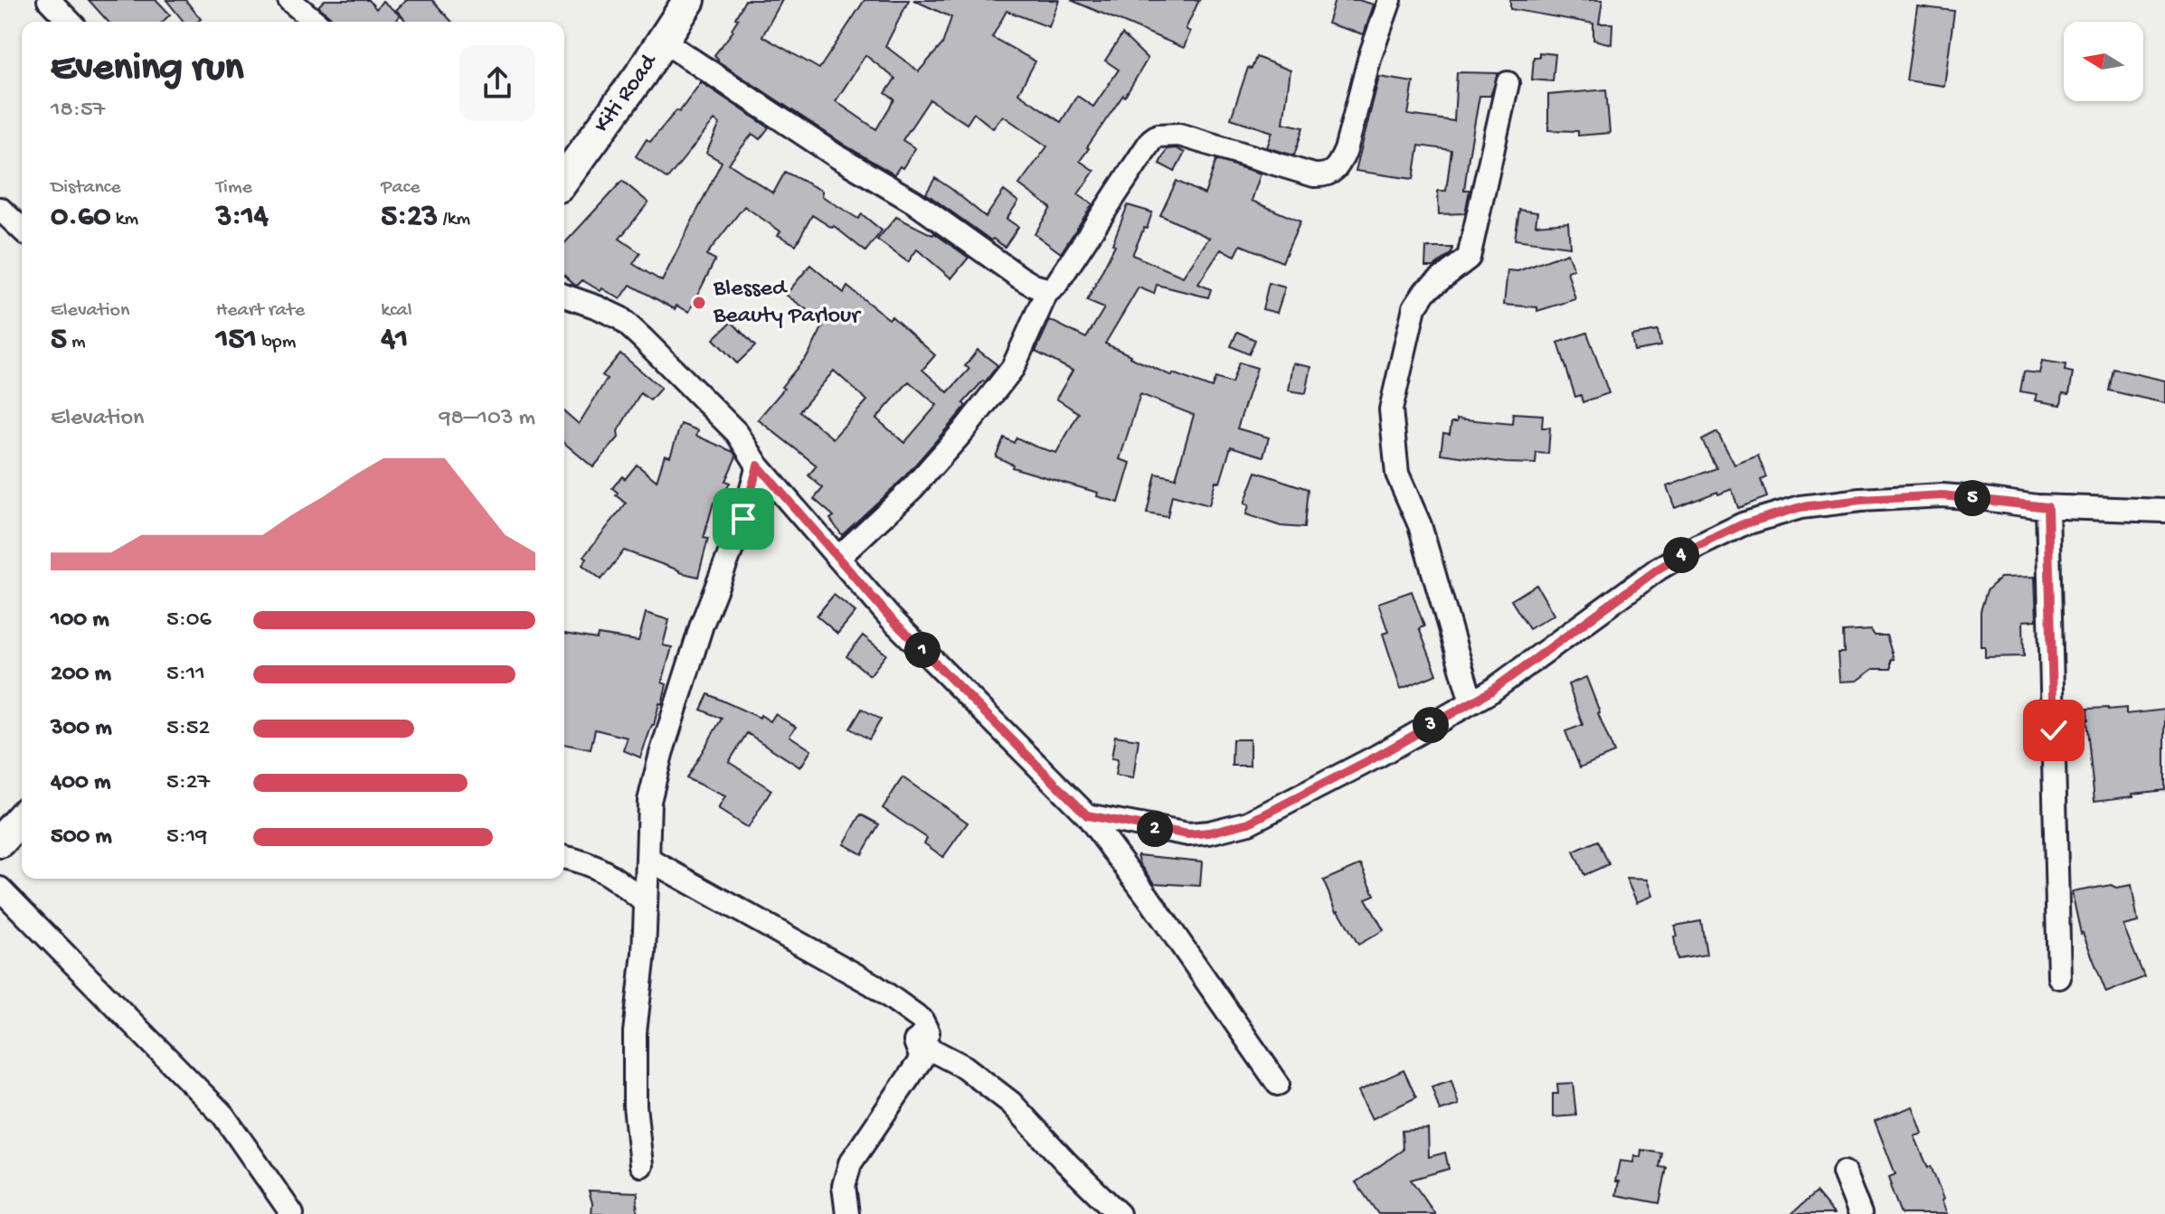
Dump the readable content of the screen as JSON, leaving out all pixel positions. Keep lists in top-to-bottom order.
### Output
{
  "streets": {
    "street": ["Kiti Road"]
  },
  "places": ["Blessed Beauty Parlour"],
  "north": "left",
  "page": {
    "heading": ["Evening run", "18:57"],
    "stats": [
      ["Distance", "0.60 km"],
      ["Time", "3:14"],
      ["Pace", "5:23 /km"],
      ["Elevation", "5 m"],
      ["Heart rate", "151 bpm"],
      ["kcal", "41"]
    ],
    "chart": ["Elevation", "98–103 m"],
    "pins": [
      "5",
      "4",
      "1",
      "3",
      "2"
    ],
    "list": [
      {
        "name": "100 m",
        "note": "5:06"
      },
      {
        "name": "200 m",
        "note": "5:11"
      },
      {
        "name": "300 m",
        "note": "5:52"
      },
      {
        "name": "400 m",
        "note": "5:27"
      },
      {
        "name": "500 m",
        "note": "5:19"
      }
    ]
  }
}
